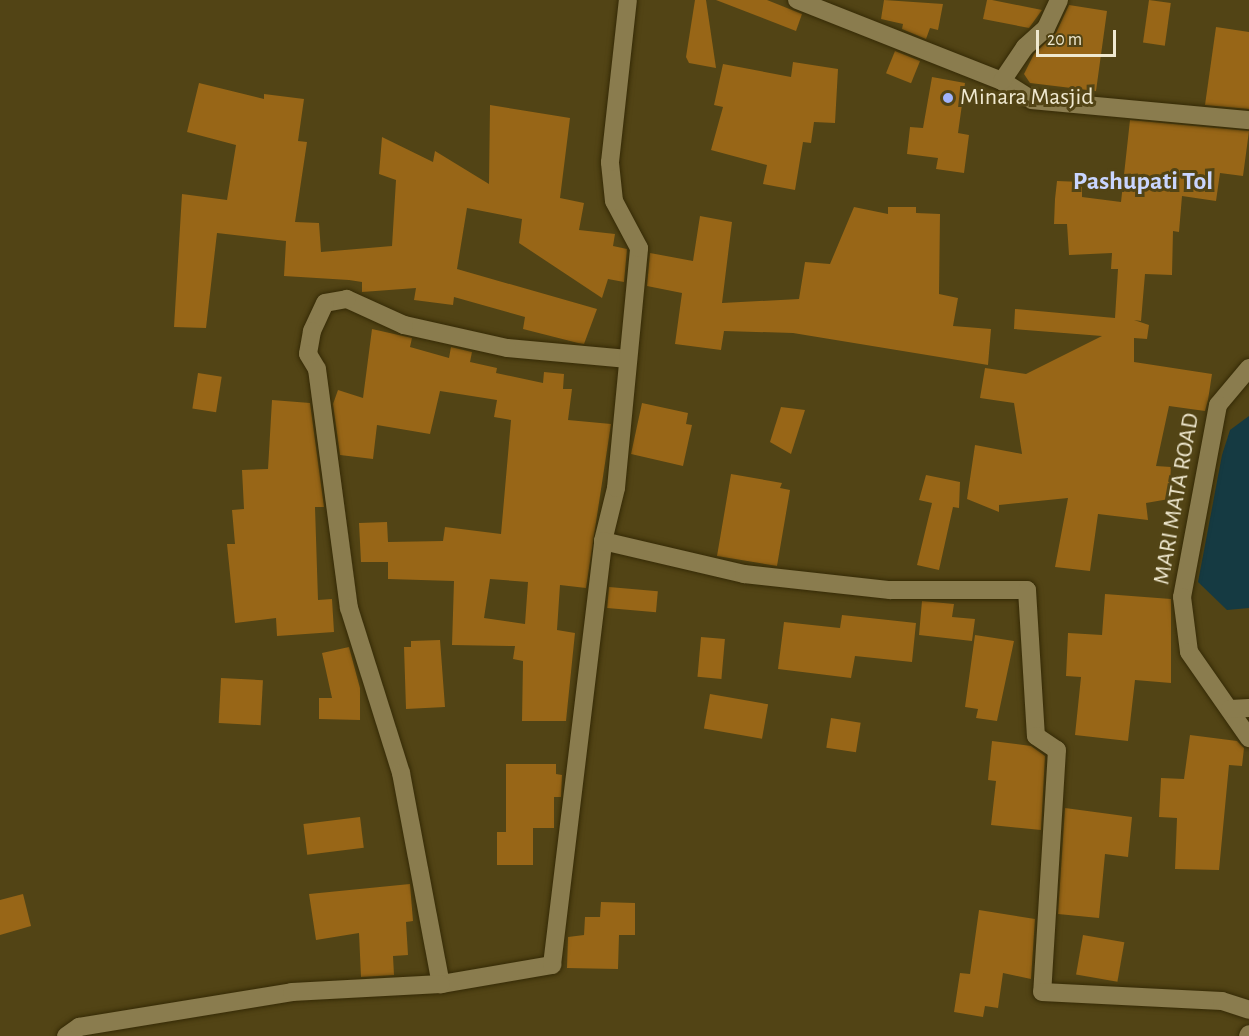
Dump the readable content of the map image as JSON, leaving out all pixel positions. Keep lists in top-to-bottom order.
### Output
{
  "streets": {
    "street": ["MARI MATA ROAD"]
  },
  "districts": ["Pashupati Tol"],
  "places": ["Minara Masjid"],
  "scale_bar": "20 m"
}
